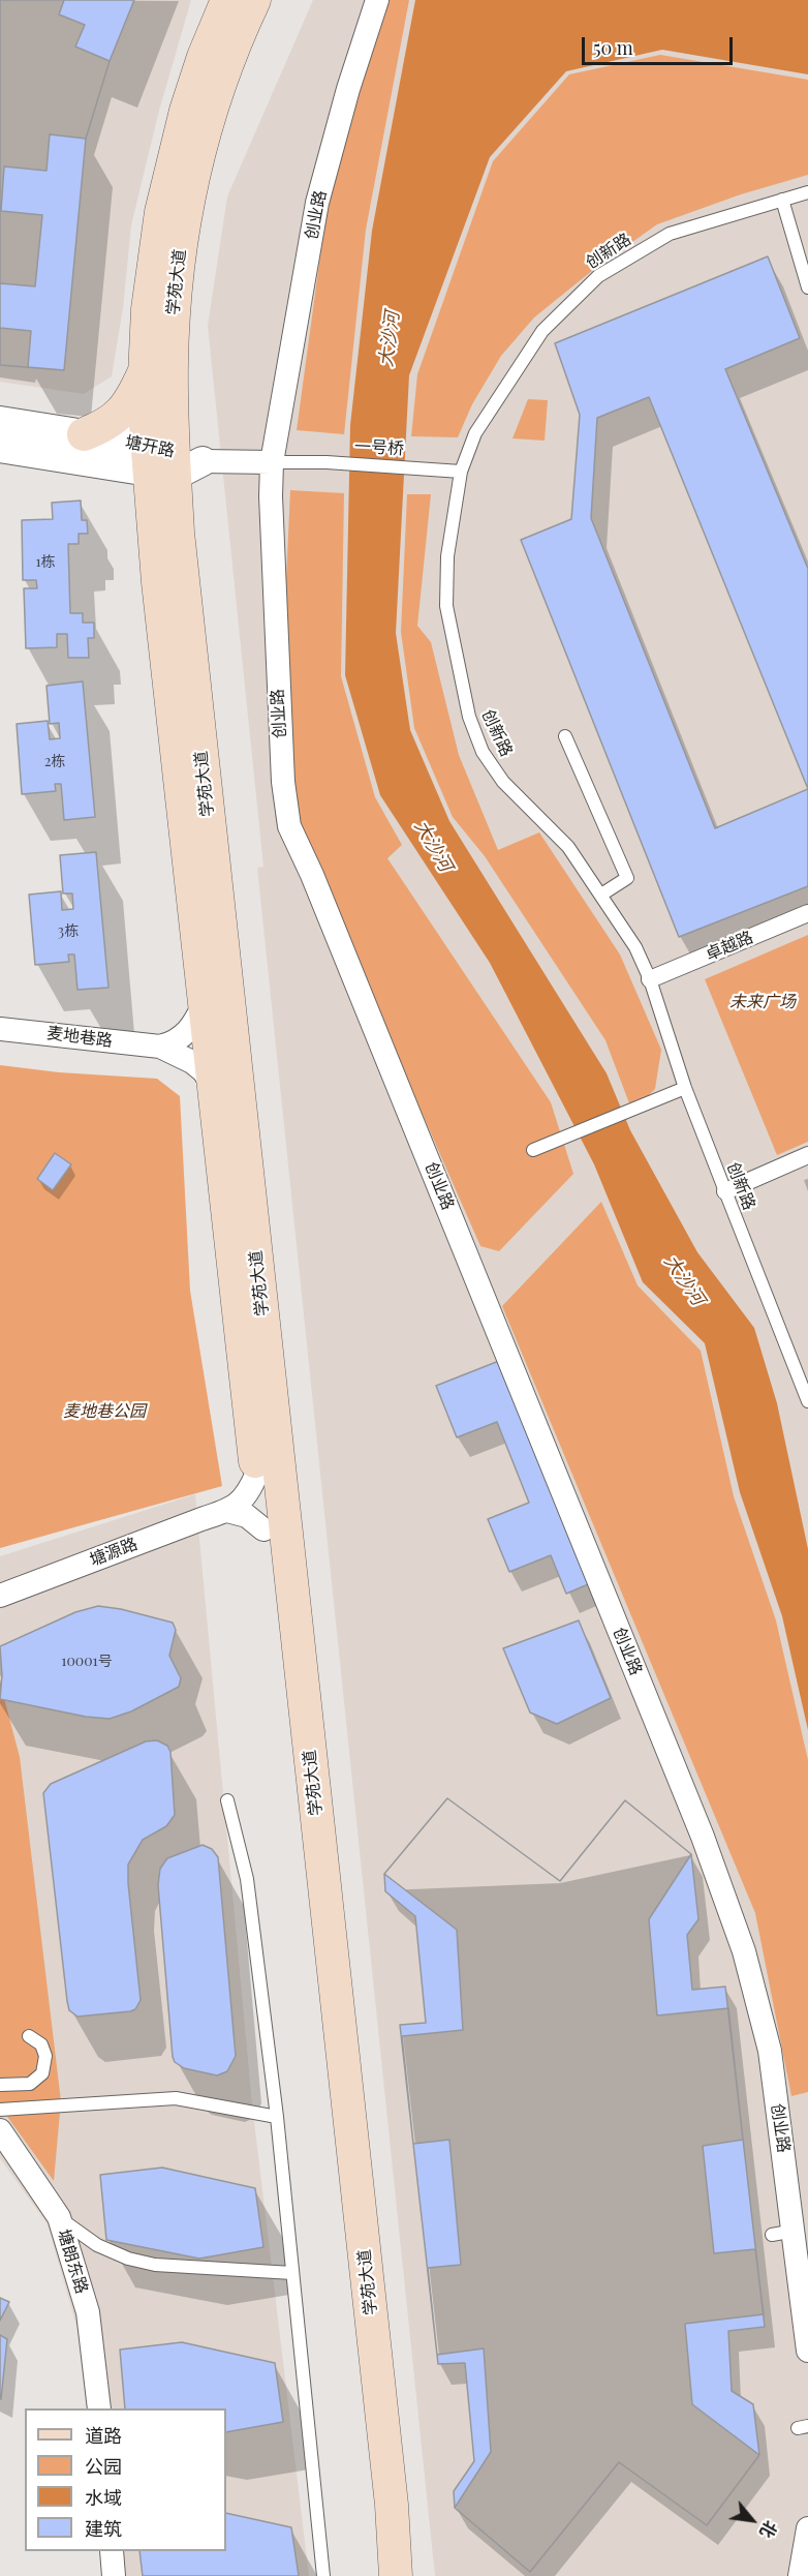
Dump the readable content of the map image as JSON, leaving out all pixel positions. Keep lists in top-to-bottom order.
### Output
{
  "streets": {
    "main road": ["学苑大道"],
    "street": [
      "创业路",
      "塘开路",
      "卓越路",
      "麦地巷路",
      "塘源路",
      "塘朗东路"
    ],
    "lane": ["创新路", "一号桥"]
  },
  "crossings": [
    ["创业路", "一号桥"],
    ["创新路", "一号桥"],
    ["创新路", "卓越路"],
    ["学苑大道", "塘开路"],
    ["学苑大道", "麦地巷路"],
    ["学苑大道", "塘源路"]
  ],
  "water": ["大沙河"],
  "parks": ["未来广场", "麦地巷公园"],
  "house_numbers": [
    "1栋",
    "2栋",
    "3栋",
    "10001号"
  ],
  "legend": [
    "道路",
    "公园",
    "水域",
    "建筑"
  ],
  "scale_bar": "50 m",
  "north": "bottom right"
}
